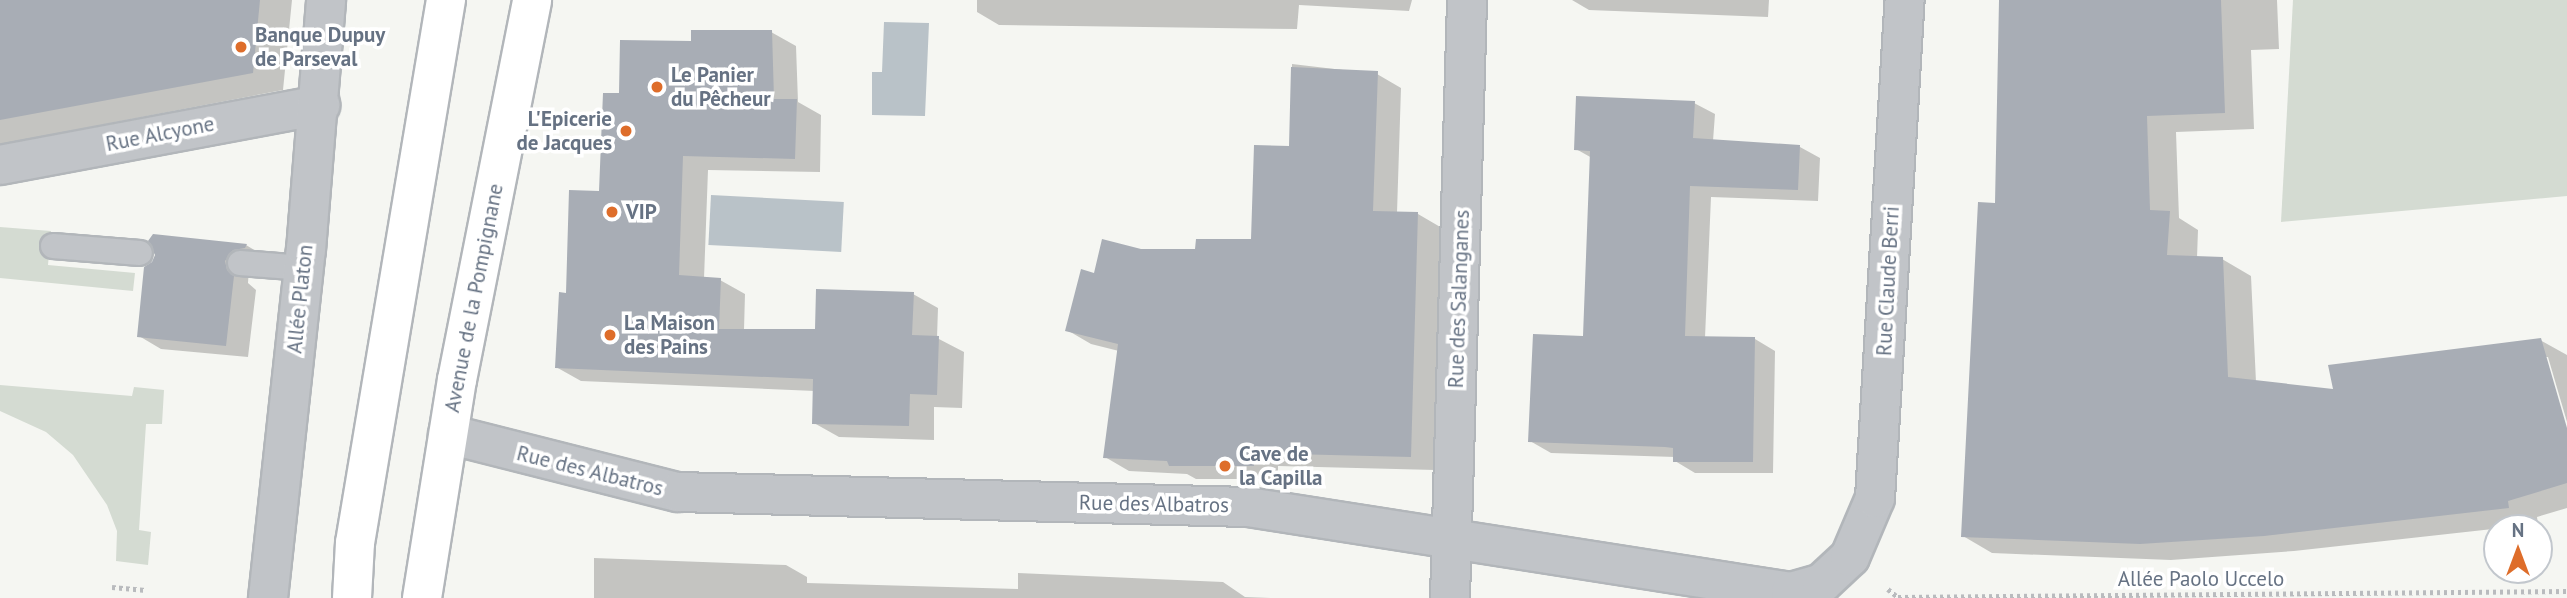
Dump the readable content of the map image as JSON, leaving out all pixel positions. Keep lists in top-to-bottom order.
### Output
{
  "streets": {
    "main road": ["Avenue de la Pompignane"],
    "street": [
      "Rue Alcyone",
      "Rue Claude Berri",
      "Allée Platon",
      "Rue des Salanganes",
      "Rue des Albatros"
    ],
    "path": ["Allée Paolo Uccelo"]
  },
  "crossings": [
    ["Rue Alcyone", "Allée Platon"],
    ["Rue Claude Berri", "Rue des Albatros"],
    ["Rue Claude Berri", "Allée Paolo Uccelo"],
    ["Avenue de la Pompignane", "Rue des Albatros"],
    ["Rue des Salanganes", "Rue des Albatros"],
    ["Rue des Albatros", "Allée Paolo Uccelo"]
  ],
  "places": [
    "Banque Dupuy de Parseval",
    "Le Panier du Pêcheur",
    "L'Epicerie de Jacques",
    "VIP",
    "La Maison des Pains",
    "Cave de la Capilla"
  ],
  "north": "top"
}
